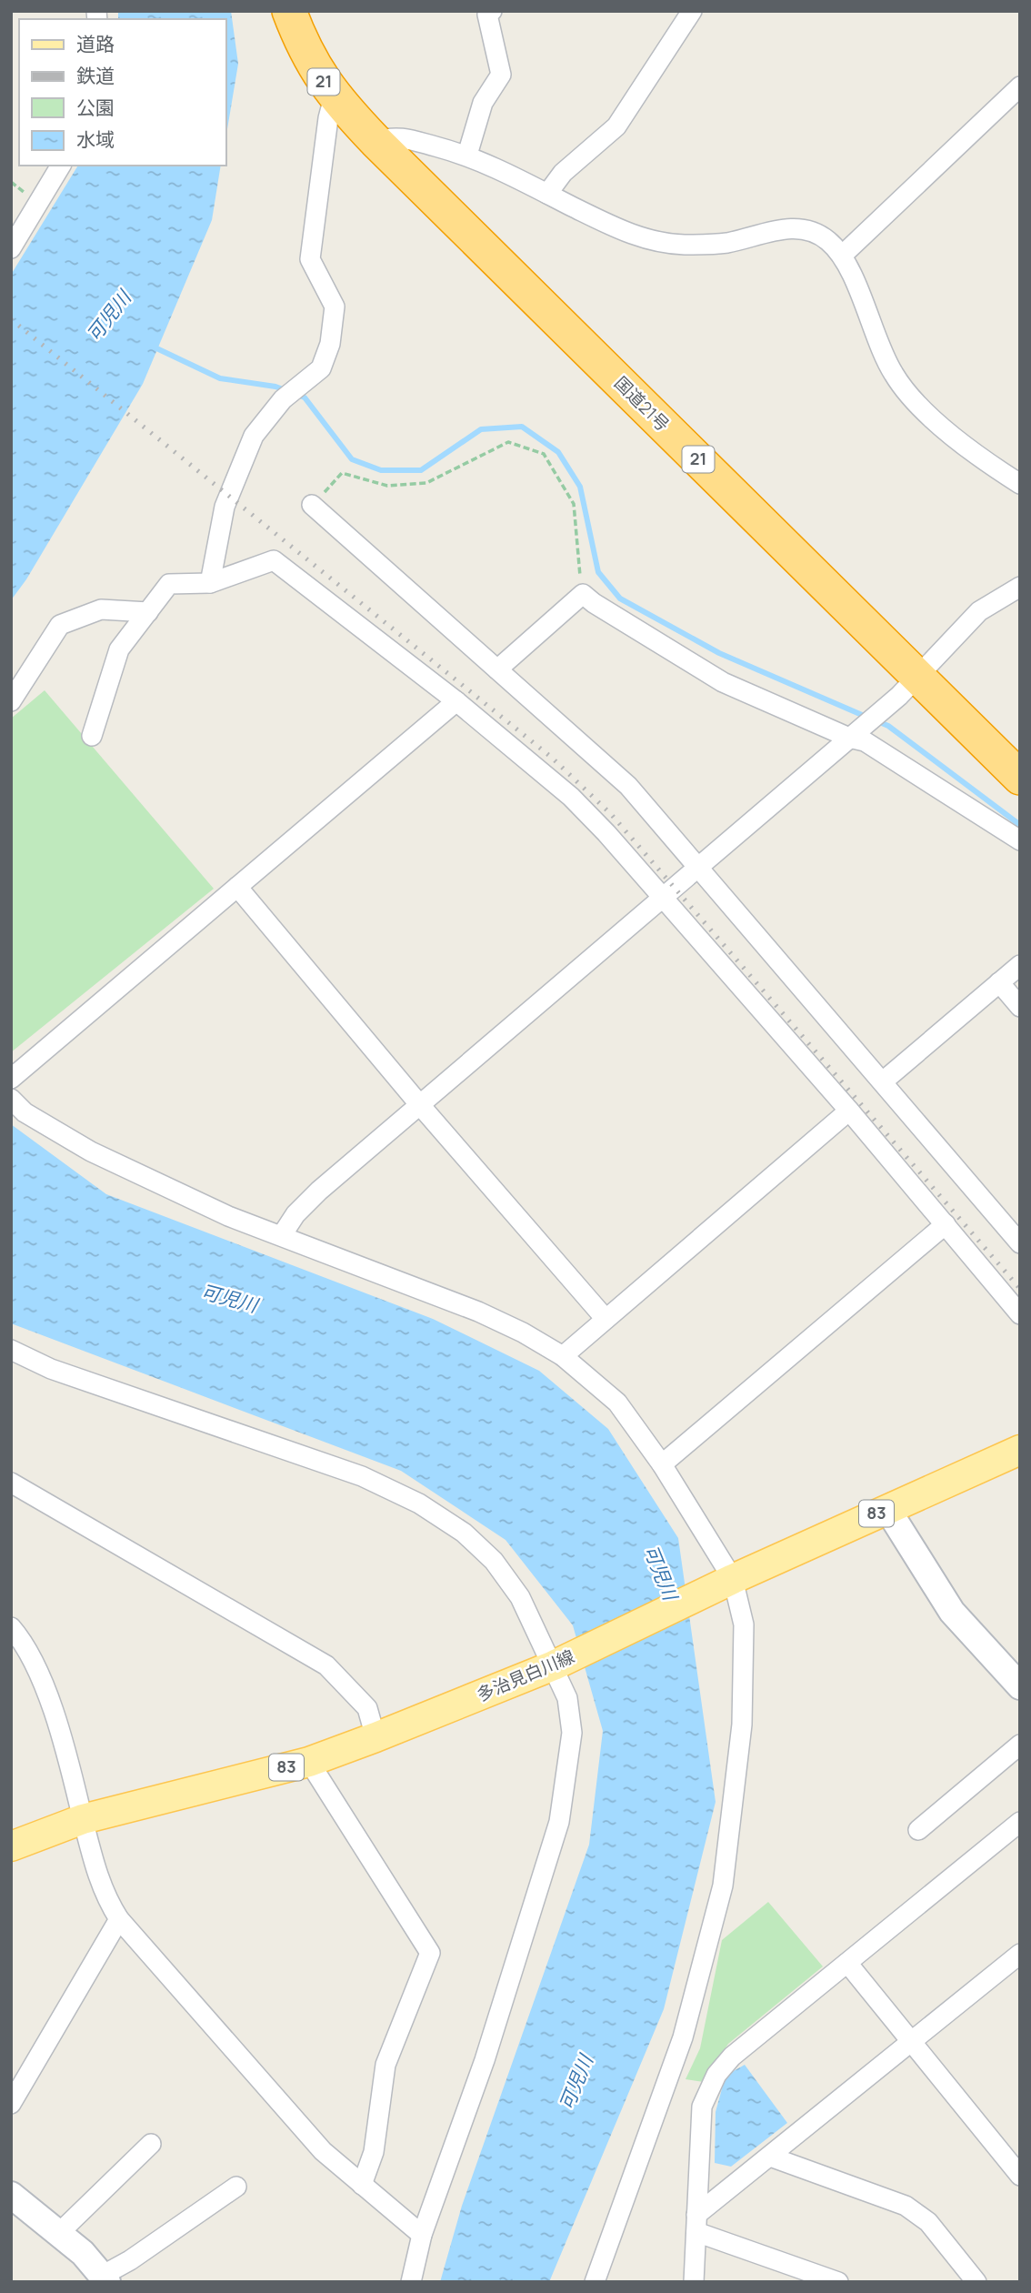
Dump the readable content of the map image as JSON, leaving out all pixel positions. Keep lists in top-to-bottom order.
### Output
{
  "streets": {
    "highway": ["21", "国道21号"],
    "main road": ["83", "多治見白川線"]
  },
  "water": ["可児川"],
  "legend": [
    "道路",
    "鉄道",
    "公園",
    "水域"
  ]
}
